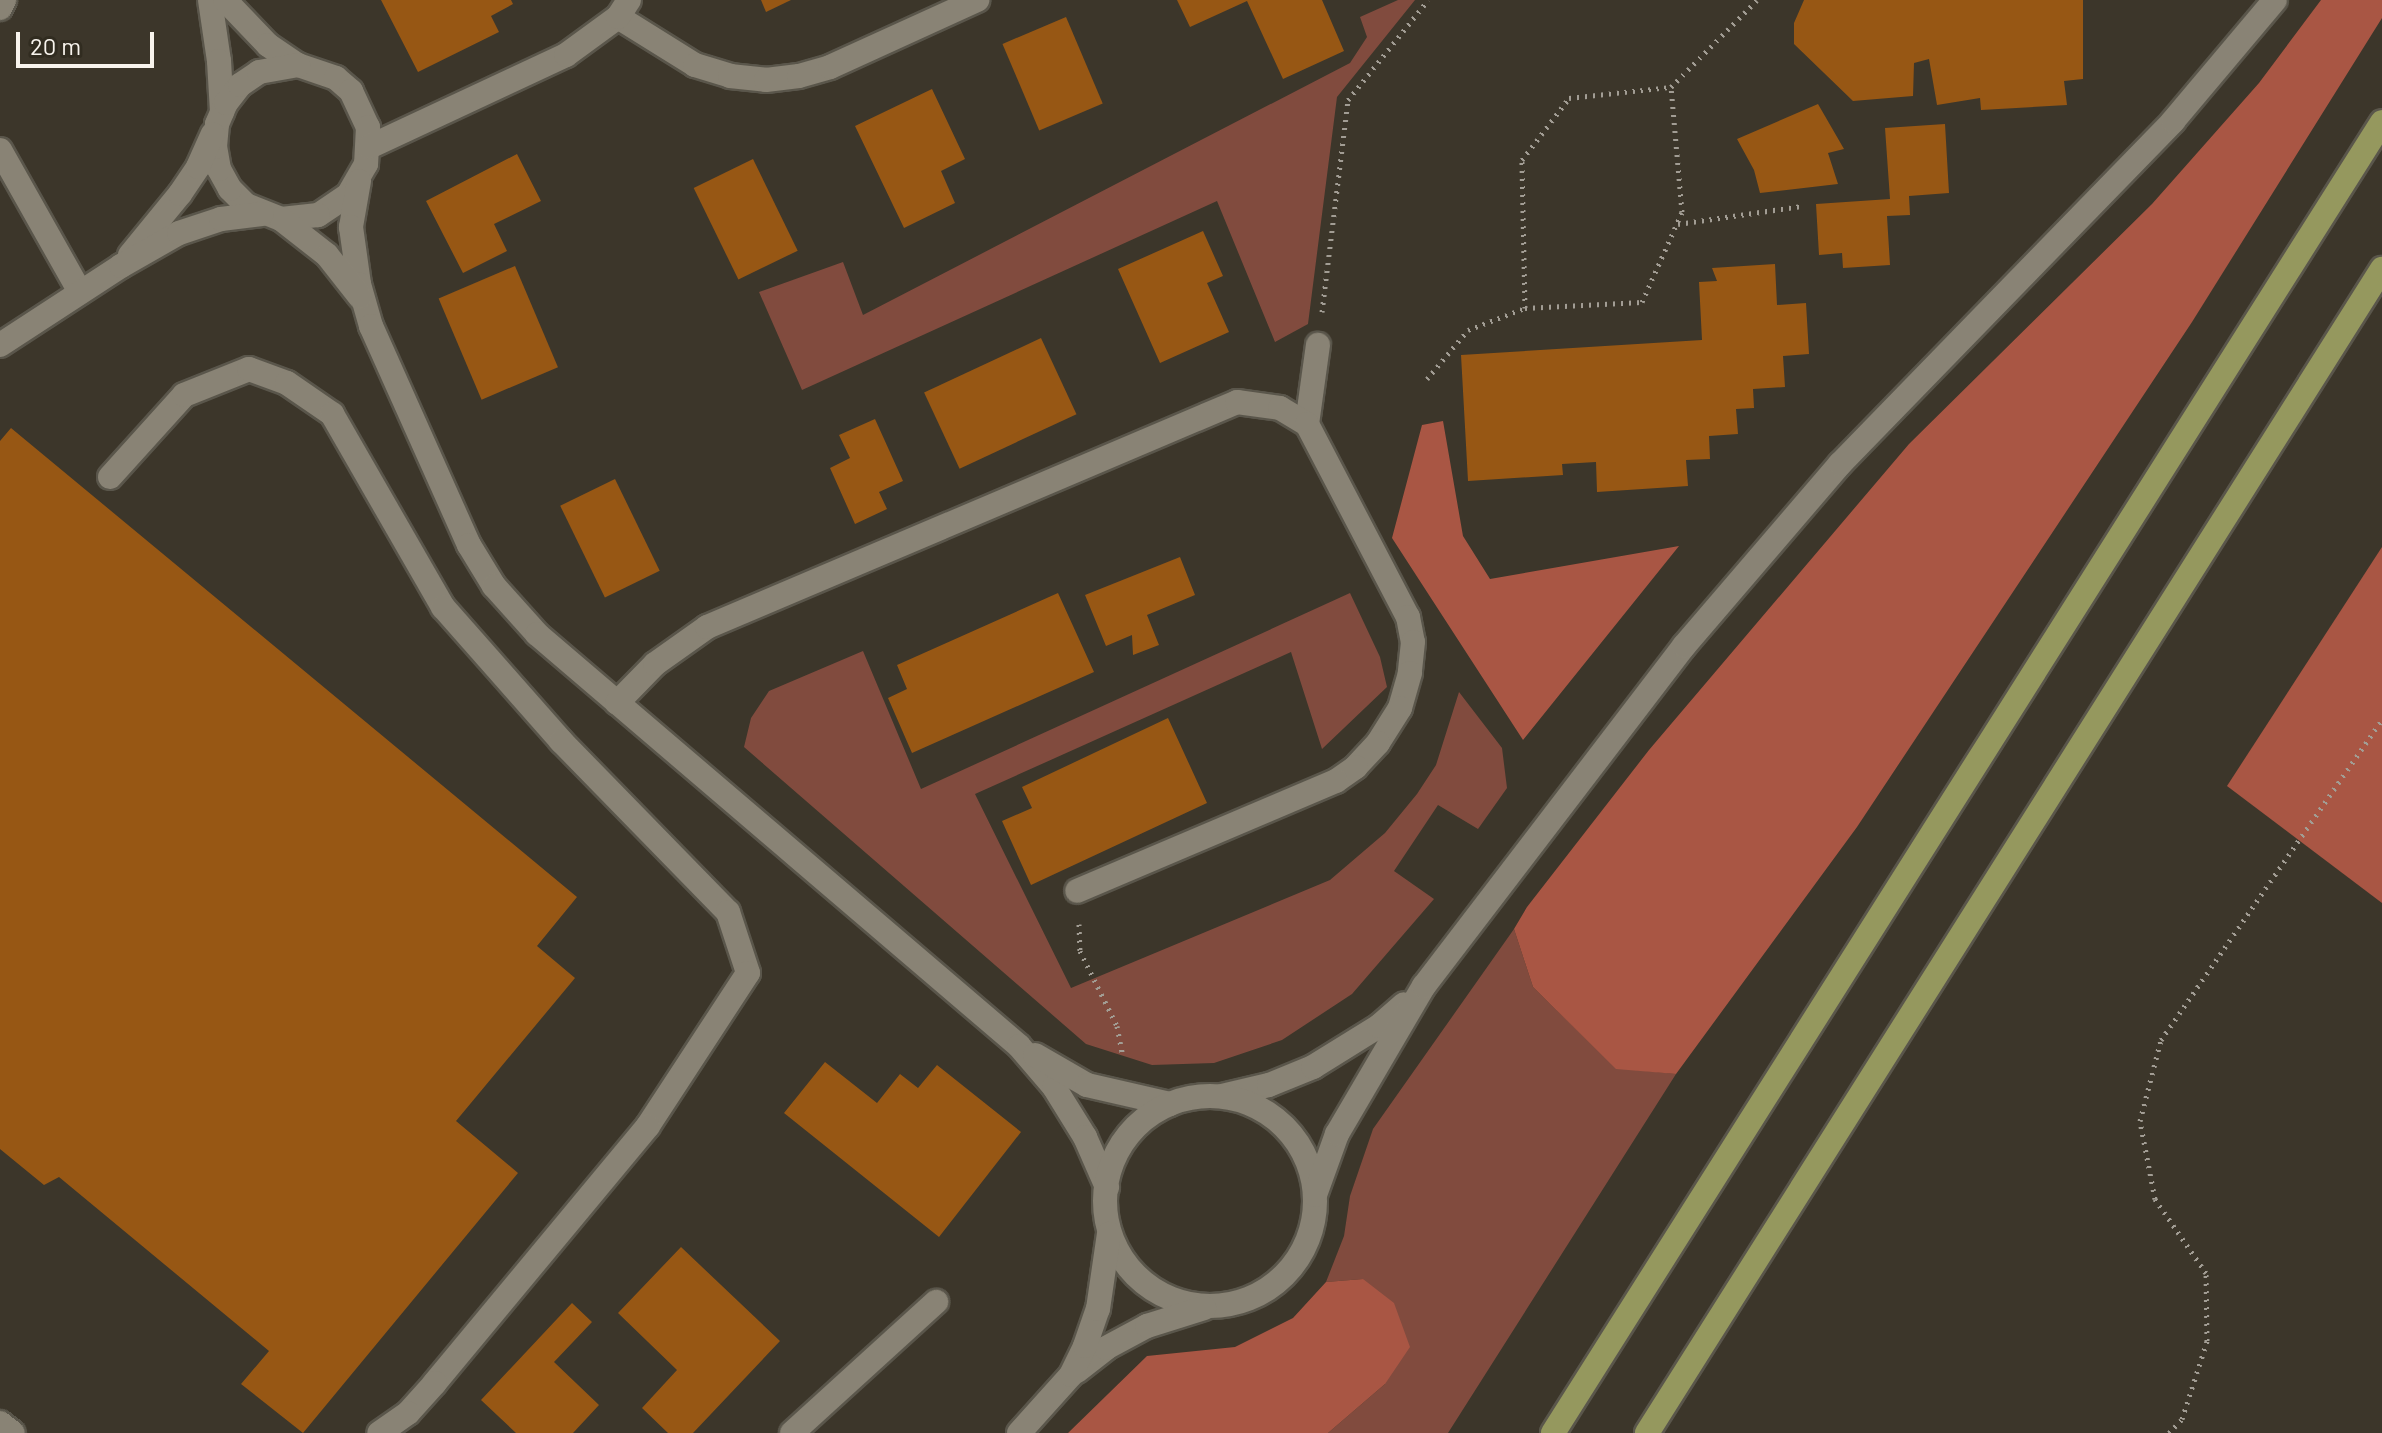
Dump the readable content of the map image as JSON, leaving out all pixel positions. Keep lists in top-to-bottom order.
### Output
{
  "scale_bar": "20 m"
}
